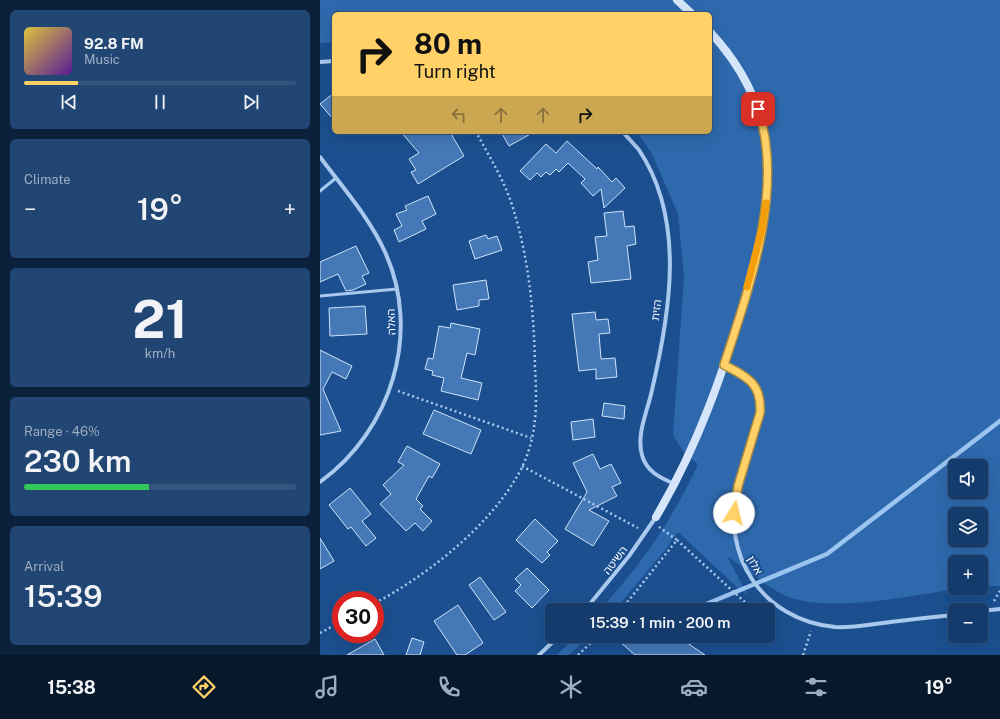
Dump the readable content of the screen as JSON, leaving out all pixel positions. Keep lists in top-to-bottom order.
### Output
{
  "streets": {
    "street": [
      "הזית",
      "האלה",
      "השיטה",
      "אלון"
    ]
  },
  "page": {
    "turn": ["80 m", "Turn right"],
    "song": ["92.8 FM", "Music"],
    "tile": [
      "Climate",
      ["21", "km/h"],
      ["Range · 46%", "230 km"],
      ["Arrival", "15:39"]
    ],
    "heat": ["−", "19°", "+"],
    "map_buttons": ["+", "−"],
    "limit": "30",
    "trip": "15:39 · 1 min · 200 m",
    "tabs": ["15:38", "19°"]
  }
}
